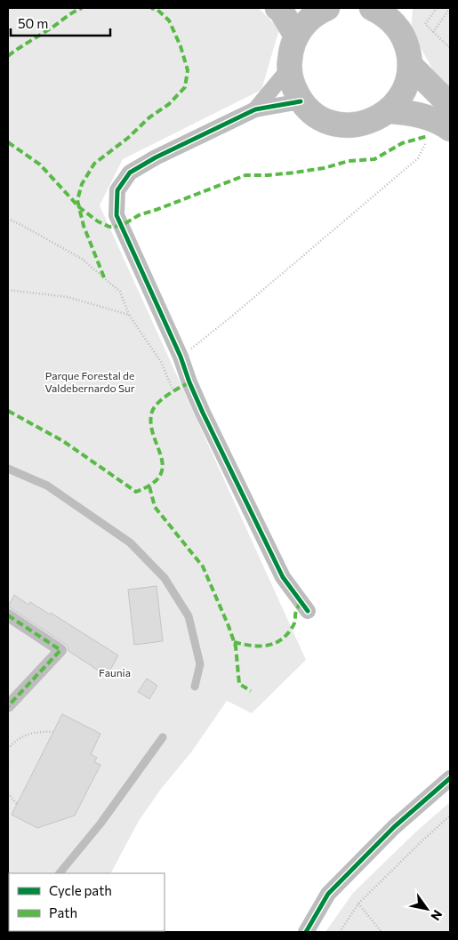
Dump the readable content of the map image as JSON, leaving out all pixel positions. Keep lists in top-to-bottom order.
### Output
{
  "parks": ["Parque Forestal de Valdebernardo Sur", "Faunia"],
  "legend": ["Cycle path", "Path"],
  "scale_bar": "50 m",
  "north": "bottom right"
}
